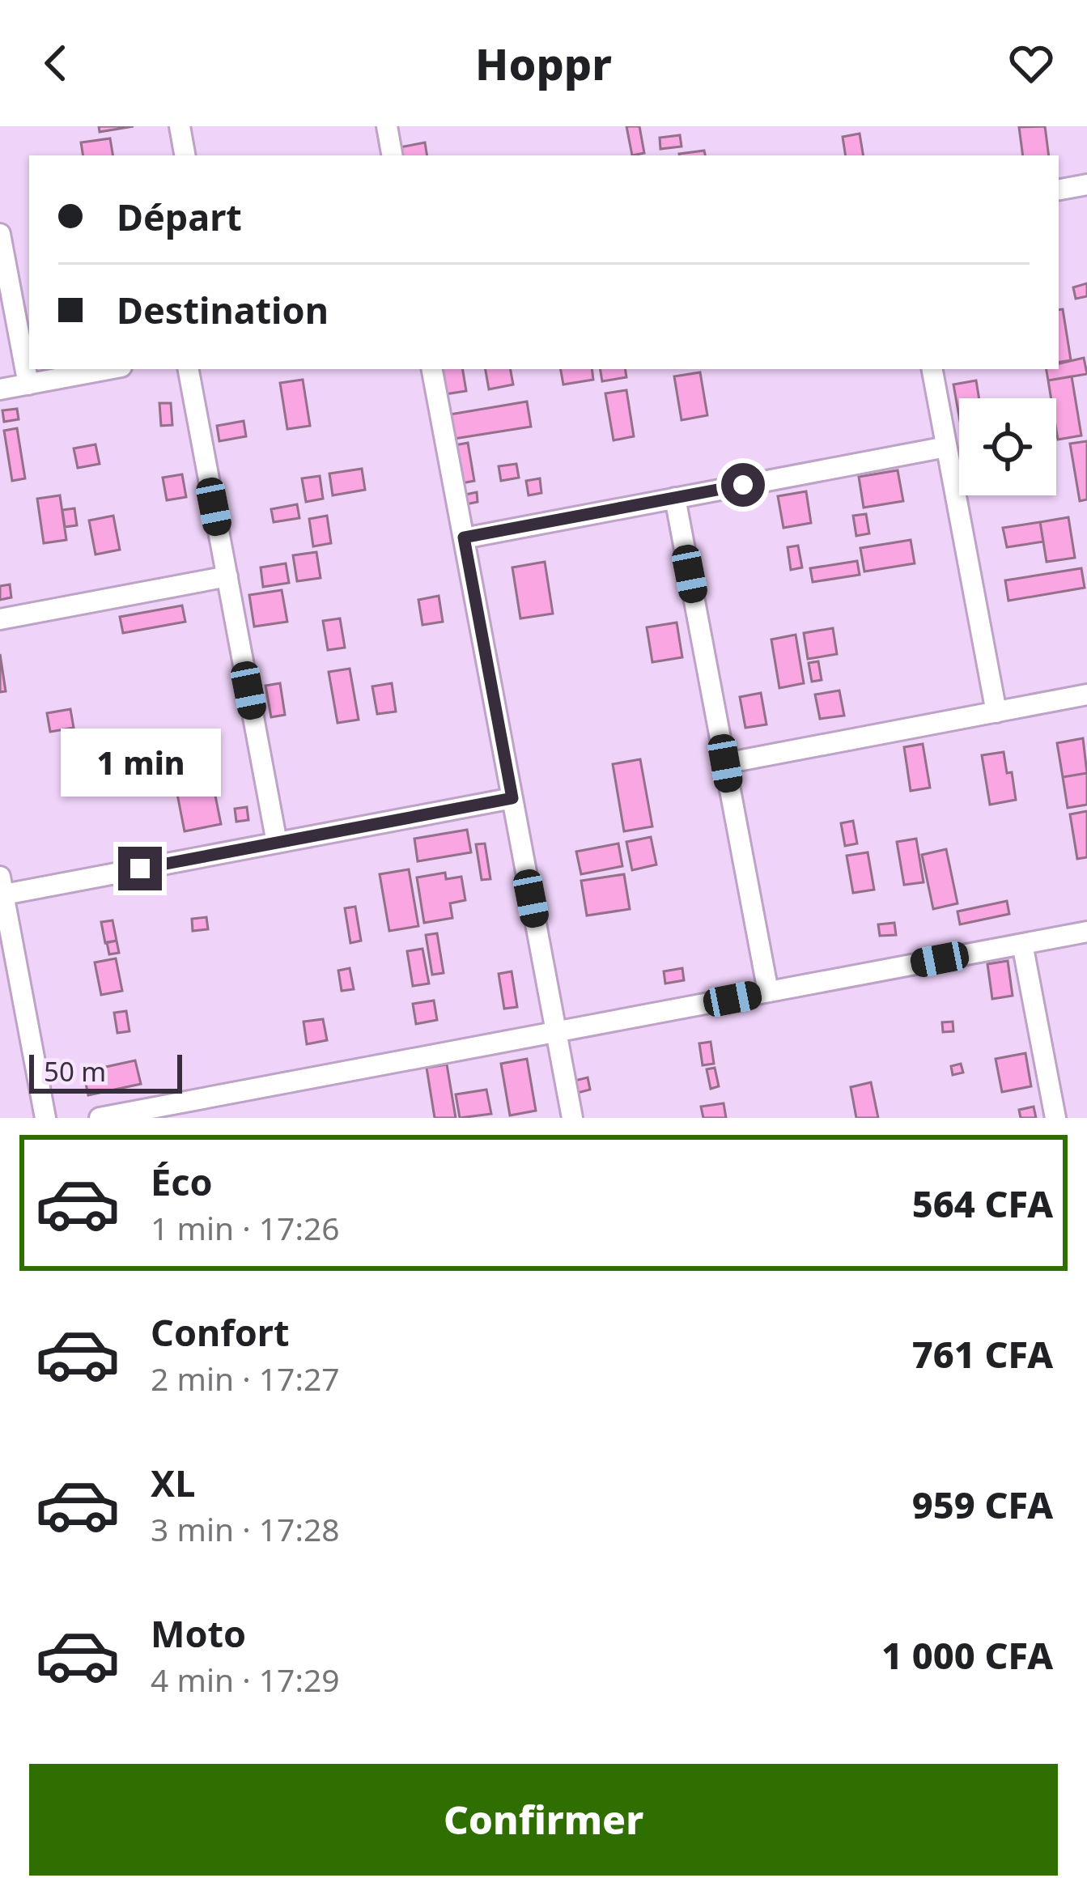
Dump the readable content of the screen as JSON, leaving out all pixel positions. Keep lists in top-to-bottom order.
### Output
{
  "scale_bar": "50 m",
  "page": {
    "header": "Hoppr",
    "banner": ["Départ", "Destination"],
    "bubble": "1 min",
    "scale": "50 m",
    "list": [
      {
        "name": "Éco",
        "note": "1 min · 17:26",
        "value": "564 CFA"
      },
      {
        "name": "Confort",
        "note": "2 min · 17:27",
        "value": "761 CFA"
      },
      {
        "name": "XL",
        "note": "3 min · 17:28",
        "value": "959 CFA"
      },
      {
        "name": "Moto",
        "note": "4 min · 17:29",
        "value": "1 000 CFA"
      }
    ],
    "buttons": "Confirmer"
  }
}
